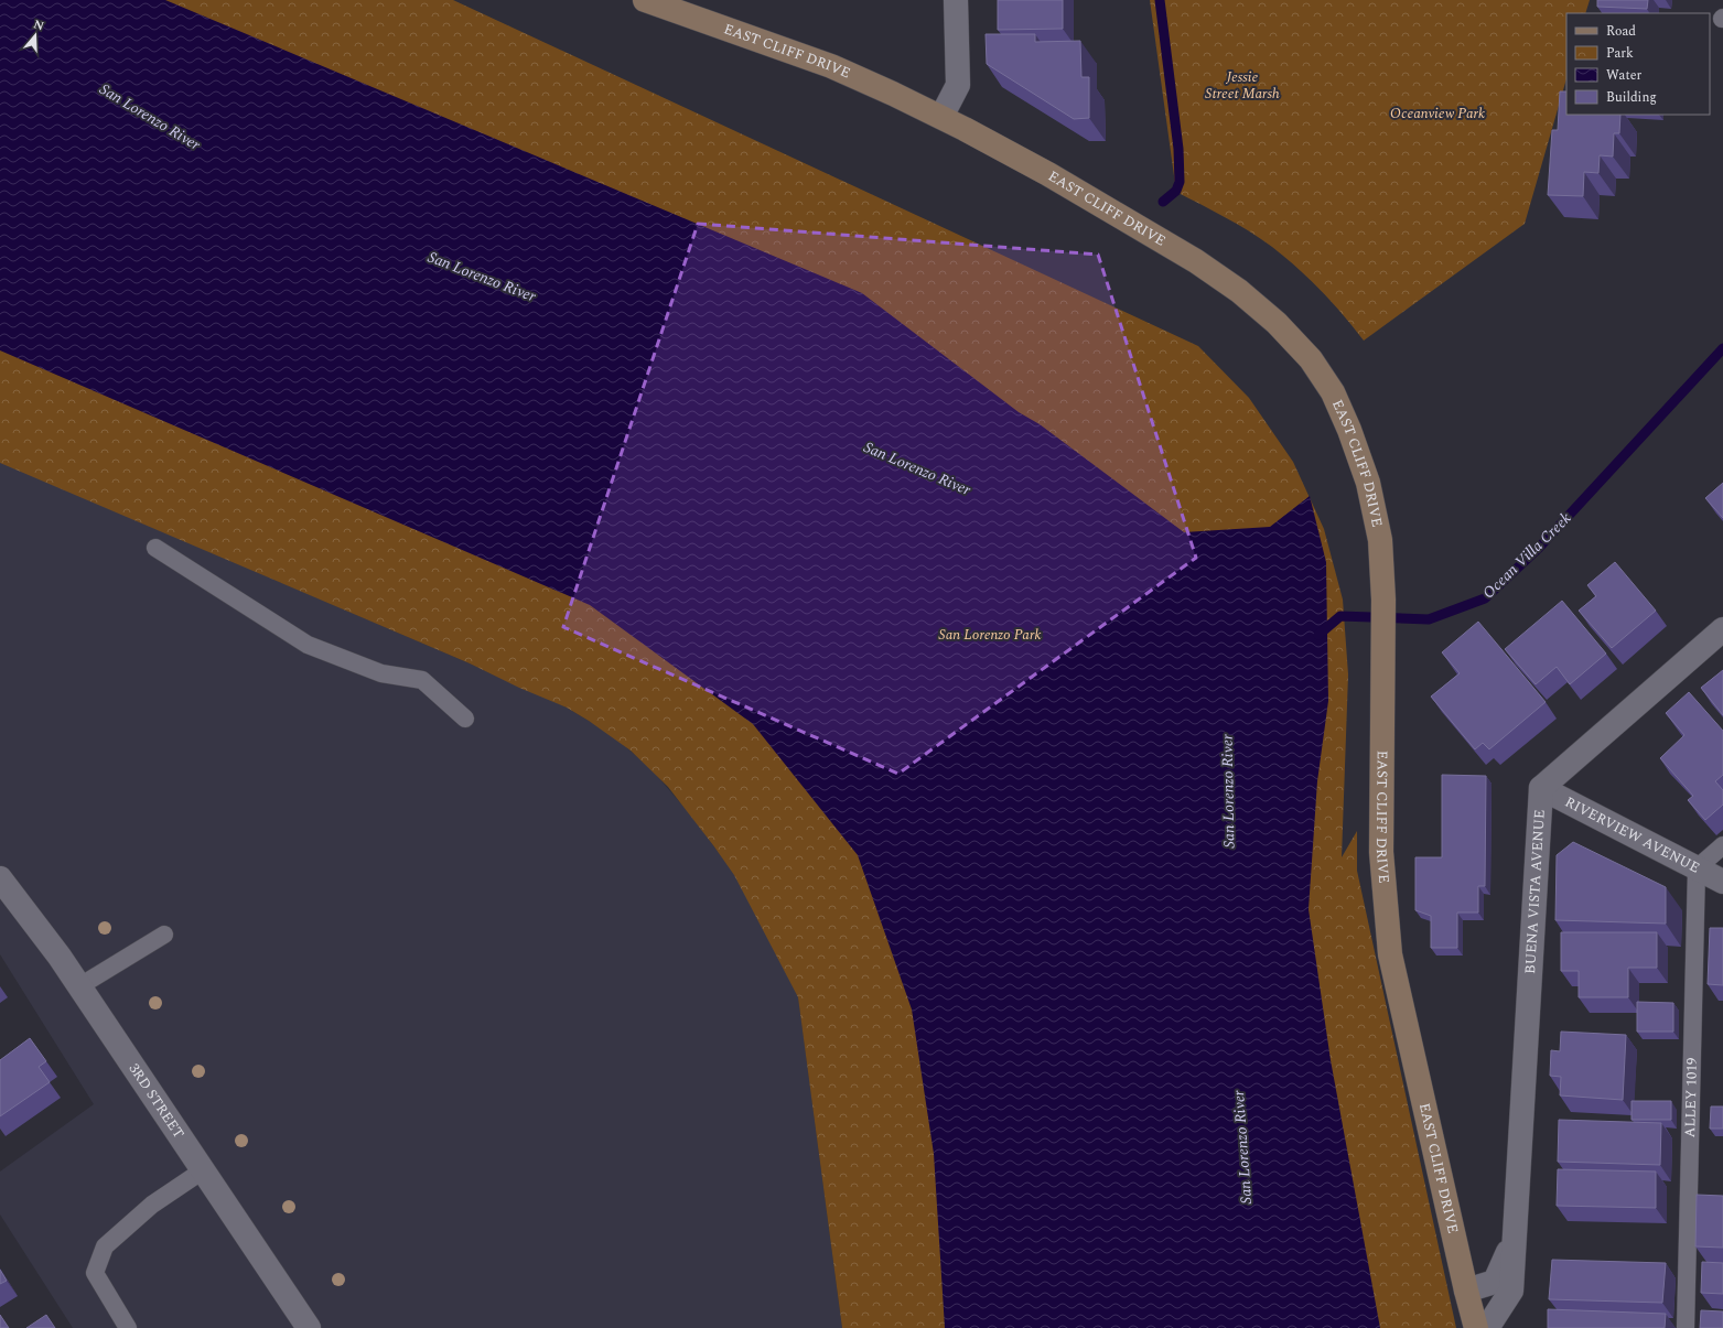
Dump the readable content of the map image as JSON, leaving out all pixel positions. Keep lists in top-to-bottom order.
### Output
{
  "streets": {
    "main road": ["EAST CLIFF DRIVE"],
    "street": ["RIVERVIEW AVENUE", "BUENA VISTA AVENUE", "3RD STREET"],
    "lane": ["ALLEY 1019"]
  },
  "crossings": [
    ["EAST CLIFF DRIVE", "BUENA VISTA AVENUE"],
    ["RIVERVIEW AVENUE", "BUENA VISTA AVENUE"],
    ["RIVERVIEW AVENUE", "ALLEY 1019"]
  ],
  "water": ["San Lorenzo River", "Ocean Villa Creek"],
  "parks": ["Jessie Street Marsh", "Oceanview Park", "San Lorenzo Park"],
  "legend": [
    "Road",
    "Park",
    "Water",
    "Building"
  ],
  "north": "top"
}
